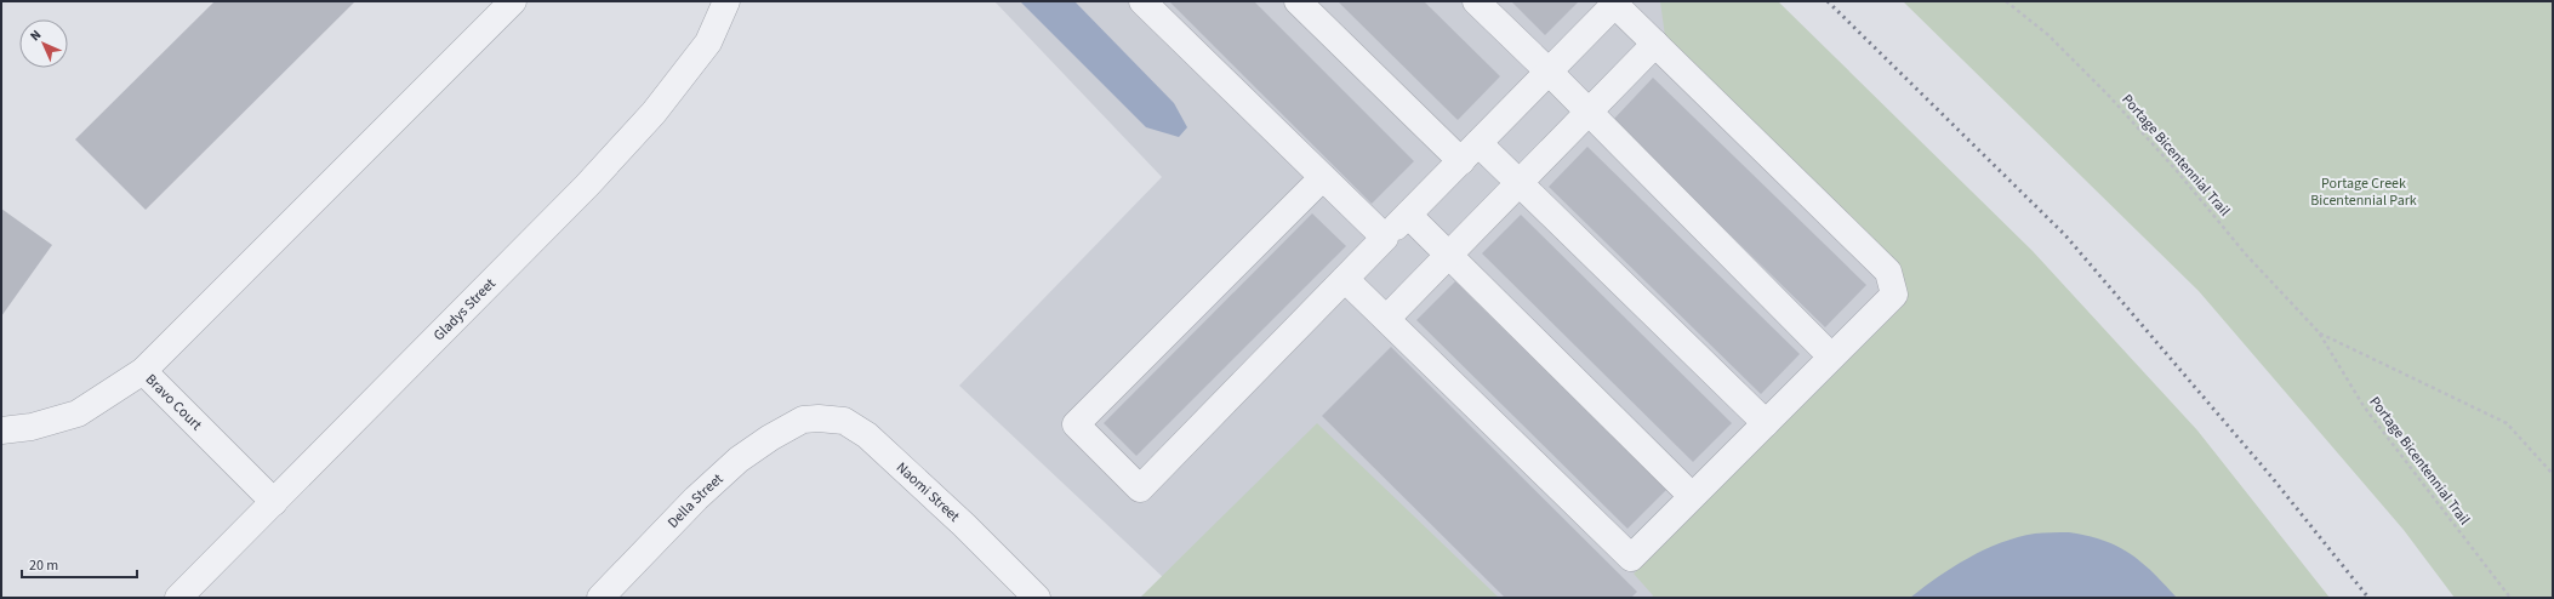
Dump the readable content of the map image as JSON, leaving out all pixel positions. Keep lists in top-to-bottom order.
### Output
{
  "streets": {
    "street": [
      "Gladys Street",
      "Bravo Court",
      "Naomi Street",
      "Della Street"
    ],
    "path": ["Portage Bicentennial Trail"]
  },
  "crossings": [
    ["Gladys Street", "Bravo Court"],
    ["Naomi Street", "Della Street"]
  ],
  "parks": ["Portage Creek Bicentennial Park"],
  "scale_bar": "20 m",
  "north": "top left"
}
